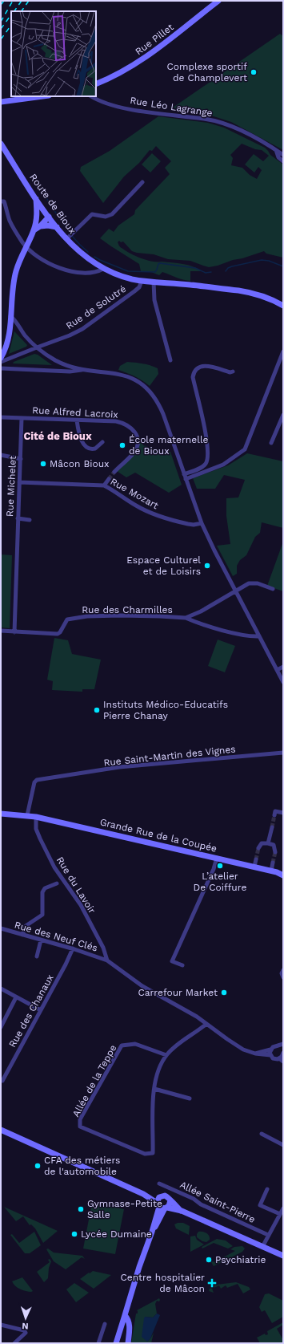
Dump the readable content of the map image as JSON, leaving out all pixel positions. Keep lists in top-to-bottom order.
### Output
{
  "streets": {
    "main road": ["Rue Pillet", "Route de Bioux", "Grande Rue de la Coupée"],
    "street": [
      "Rue Léo Lagrange",
      "Rue de Solutré",
      "Rue Alfred Lacroix",
      "Rue Michelet",
      "Rue Mozart",
      "Rue des Charmilles",
      "Rue Saint-Martin des Vignes",
      "Rue du Lavoir",
      "Rue des Neuf Clés",
      "Rue des Chanaux",
      "Allée de la Teppe",
      "Allée Saint-Pierre"
    ]
  },
  "crossings": [
    ["Route de Bioux", "Rue de Solutré"],
    ["Rue Alfred Lacroix", "Rue Michelet"],
    ["Rue Michelet", "Rue Mozart"],
    ["Rue Michelet", "Rue des Charmilles"],
    ["Rue Saint-Martin des Vignes", "Grande Rue de la Coupée"],
    ["Grande Rue de la Coupée", "Rue du Lavoir"],
    ["Rue du Lavoir", "Rue des Neuf Clés"],
    ["Rue des Neuf Clés", "Rue des Chanaux"],
    ["Rue des Neuf Clés", "Allée de la Teppe"]
  ],
  "districts": ["Cité de Bioux"],
  "places": {
    "other": [
      "Complexe sportif de Champlevert",
      "École maternelle de Bioux",
      "Mâcon Bioux",
      "Espace Culturel et de Loisirs",
      "Instituts Médico-Educatifs Pierre Chanay",
      "L’atelier De Coiffure",
      "Carrefour Market",
      "CFA des métiers de l'automobile",
      "Gymnase-Petite Salle",
      "Lycée Dumaine",
      "Psychiatrie"
    ],
    "health": ["Centre hospitalier de Mâcon"]
  },
  "north": "bottom"
}
